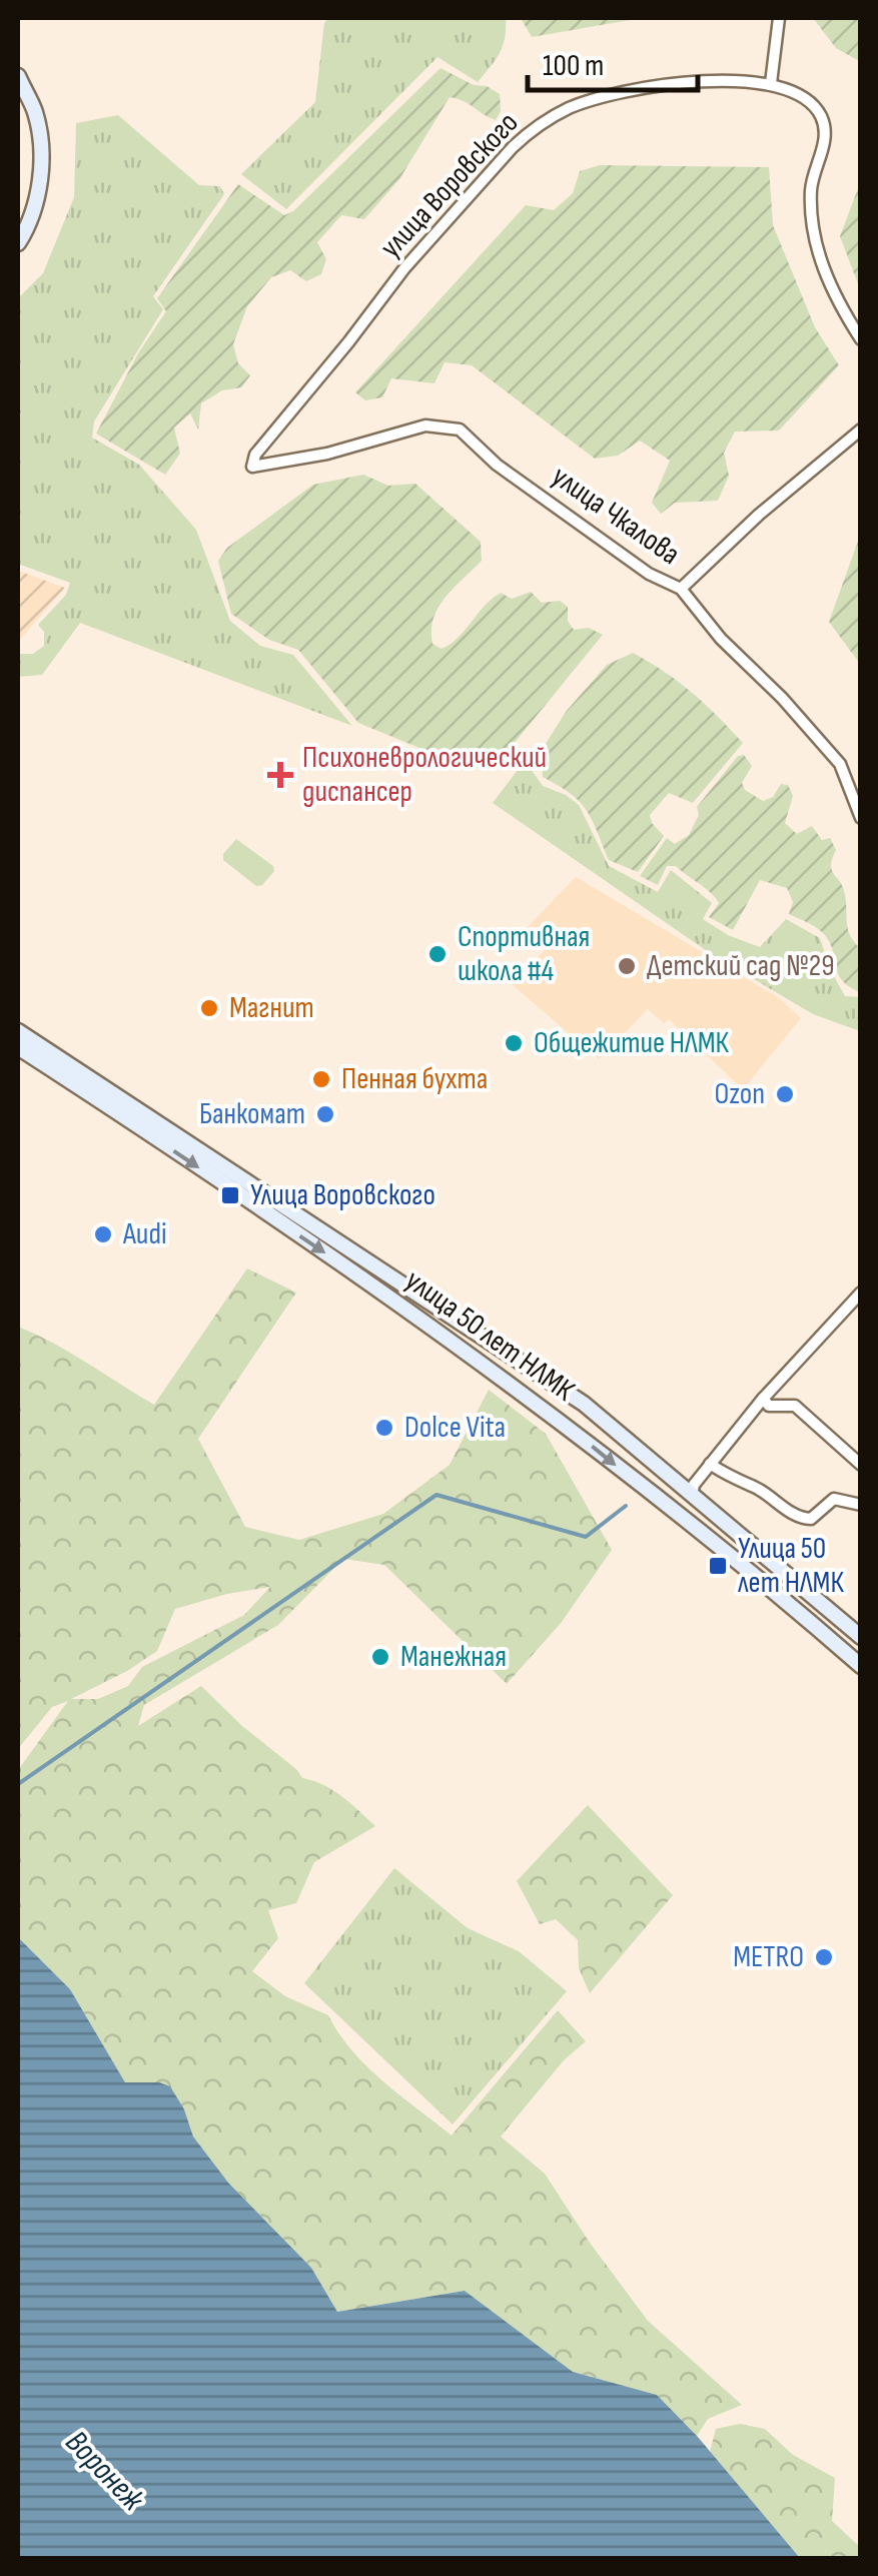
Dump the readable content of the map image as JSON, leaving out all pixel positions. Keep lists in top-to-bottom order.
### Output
{
  "streets": {
    "main road": ["улица 50 лет НЛМК"],
    "street": ["улица Воровского", "улица Чкалова"]
  },
  "crossings": [
    ["улица Воровского", "улица Чкалова"]
  ],
  "water": ["Воронеж"],
  "places": {
    "health": ["Психоневрологический диспансер"],
    "other": [
      "Спортивная школа #4",
      "Детский сад №29",
      "Магнит",
      "Общежитие НЛМК",
      "Пенная бухта",
      "Ozon",
      "Банкомат",
      "Audi",
      "Dolce Vita",
      "Манежная",
      "METRO"
    ],
    "transit": ["Улица Воровского", "Улица 50 лет НЛМК"]
  },
  "scale_bar": "100 m"
}
